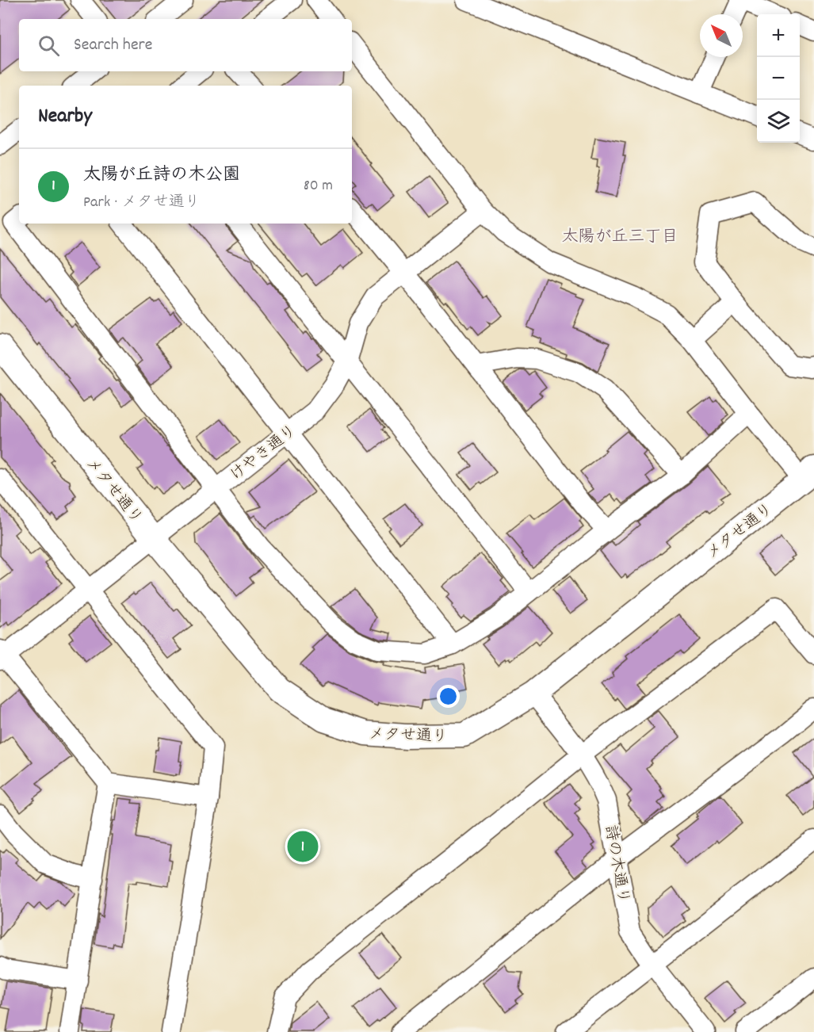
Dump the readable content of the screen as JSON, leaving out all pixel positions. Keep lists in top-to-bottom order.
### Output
{
  "streets": {
    "street": ["けやき通り", "メタせ通り", "詩の木通り"]
  },
  "crossings": [
    ["けやき通り", "メタせ通り"],
    ["メタせ通り", "詩の木通り"]
  ],
  "districts": ["太陽が丘三丁目"],
  "north": "top left",
  "page": {
    "map_buttons": ["+", "−"],
    "search": "Search here",
    "heading": "Nearby",
    "list": [
      {
        "mark": "1",
        "name": "太陽が丘詩の木公園",
        "note": "Park · メタせ通り",
        "value": "80 m"
      }
    ],
    "pins": "1"
  }
}
